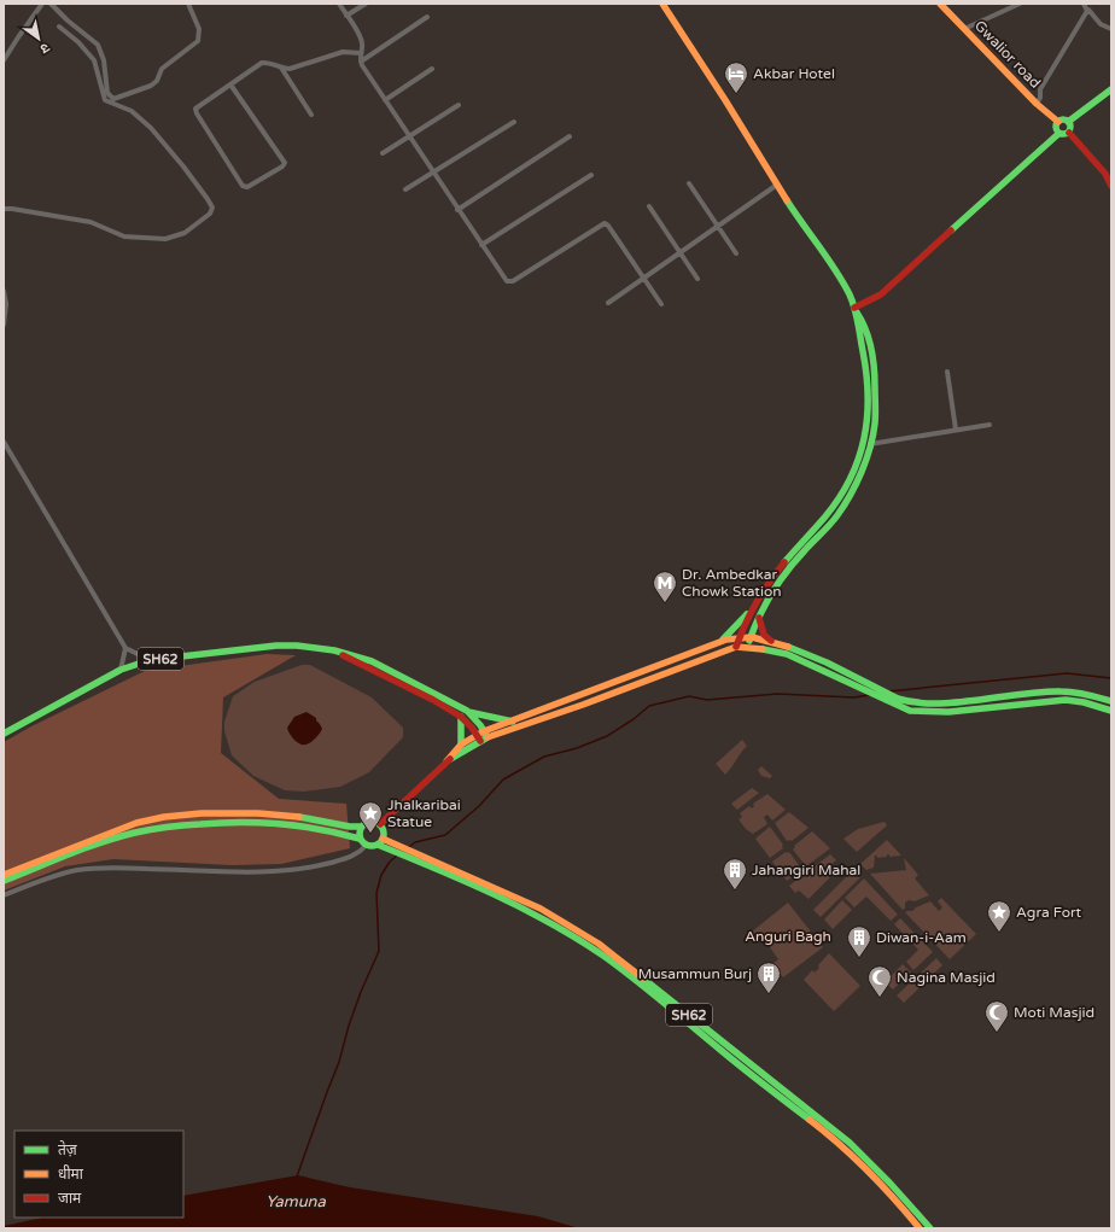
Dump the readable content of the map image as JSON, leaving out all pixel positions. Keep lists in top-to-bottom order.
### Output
{
  "streets": {
    "main road": ["Gwalior road", "SH62"]
  },
  "water": ["Yamuna"],
  "parks": ["Anguri Bagh"],
  "places": {
    "hotel": ["Akbar Hotel"],
    "metro station": ["Dr. Ambedkar Chowk Station"],
    "place": ["Jhalkaribai Statue", "Agra Fort"],
    "building": ["Jahangiri Mahal", "Diwan-i-Aam", "Musammun Burj"],
    "mosque": ["Nagina Masjid", "Moti Masjid"]
  },
  "legend": ["तेज़", "धीमा", "जाम"],
  "north": "bottom right"
}
